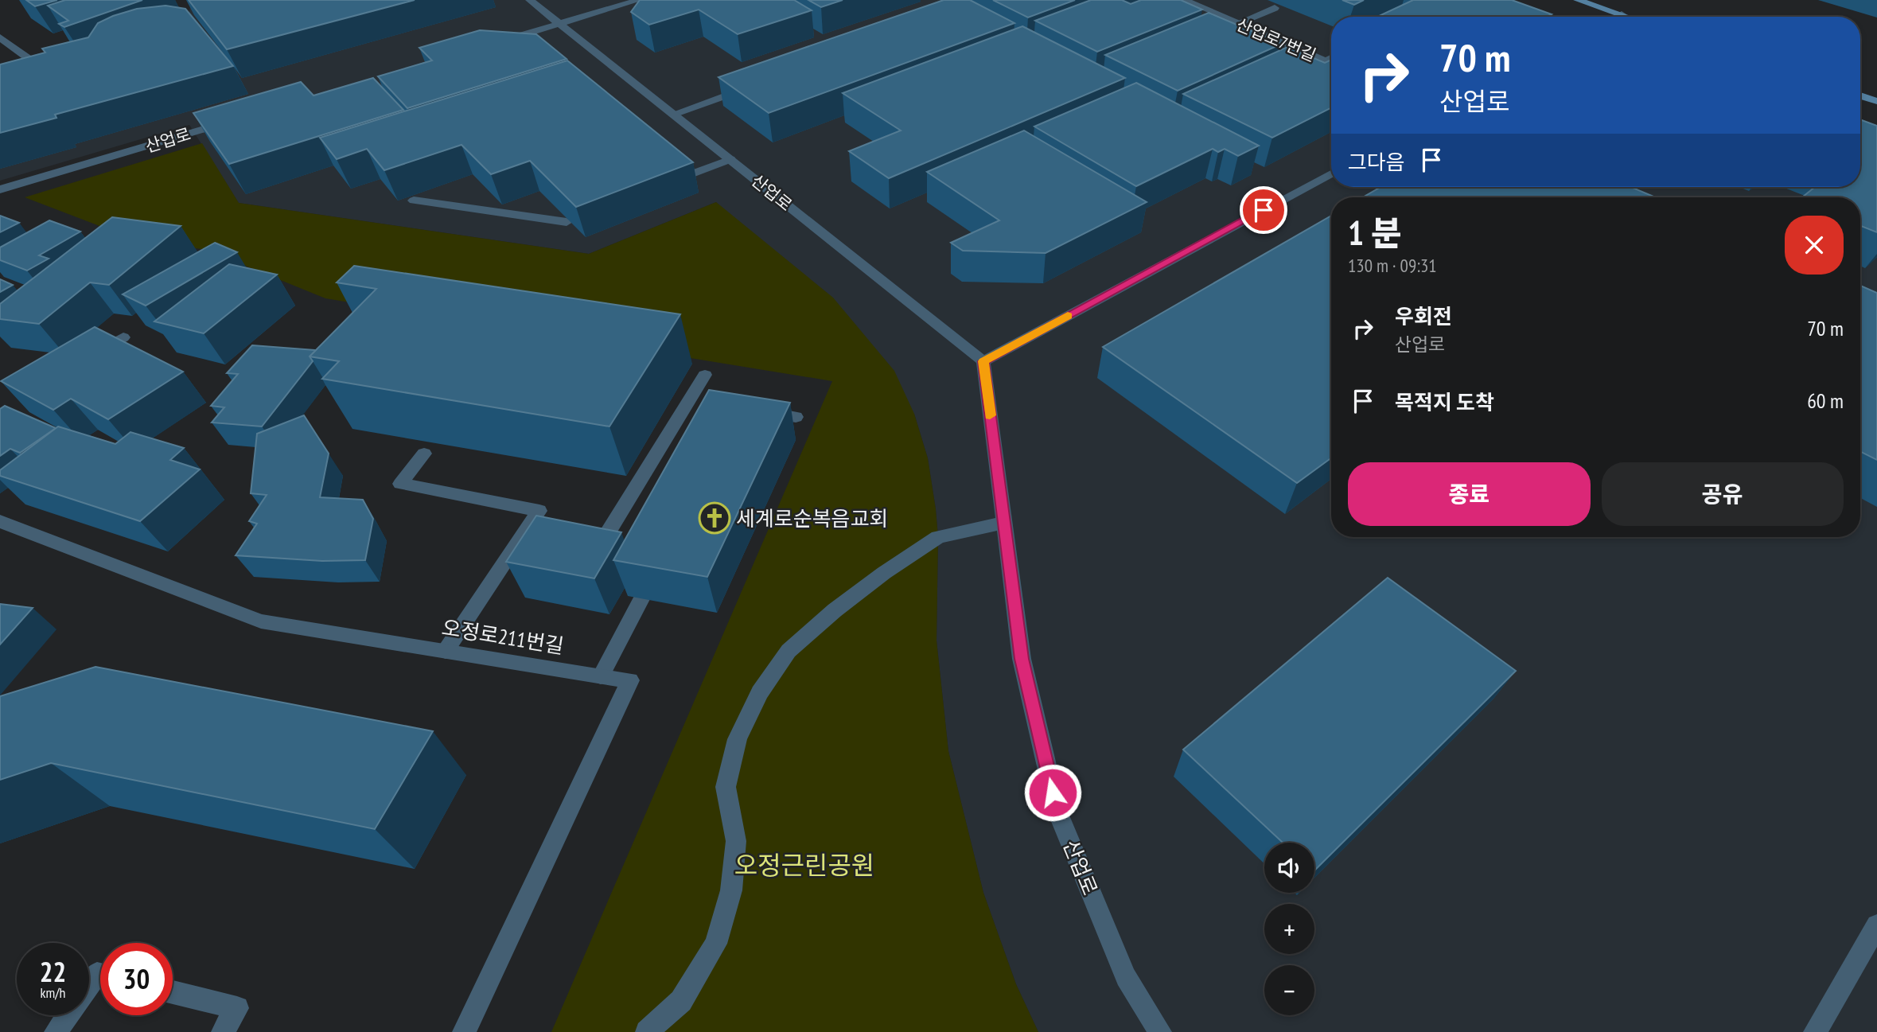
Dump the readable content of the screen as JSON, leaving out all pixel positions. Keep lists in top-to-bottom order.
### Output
{
  "streets": {
    "street": ["산업로7번길", "산업로", "오정로211번길"]
  },
  "parks": ["오정근린공원"],
  "places": {
    "church": ["세계로순복음교회"]
  },
  "page": {
    "turn": ["70 m", "산업로"],
    "then": "그다음",
    "heading": ["1 분", "130 m · 09:31"],
    "list": [
      {
        "name": "우회전",
        "note": "산업로",
        "value": "70 m"
      },
      {
        "name": "목적지 도착",
        "value": "60 m"
      }
    ],
    "buttons": ["종료", "공유"],
    "map_buttons": ["+", "−"],
    "speed": "22 km/h",
    "limit": "30"
  }
}
